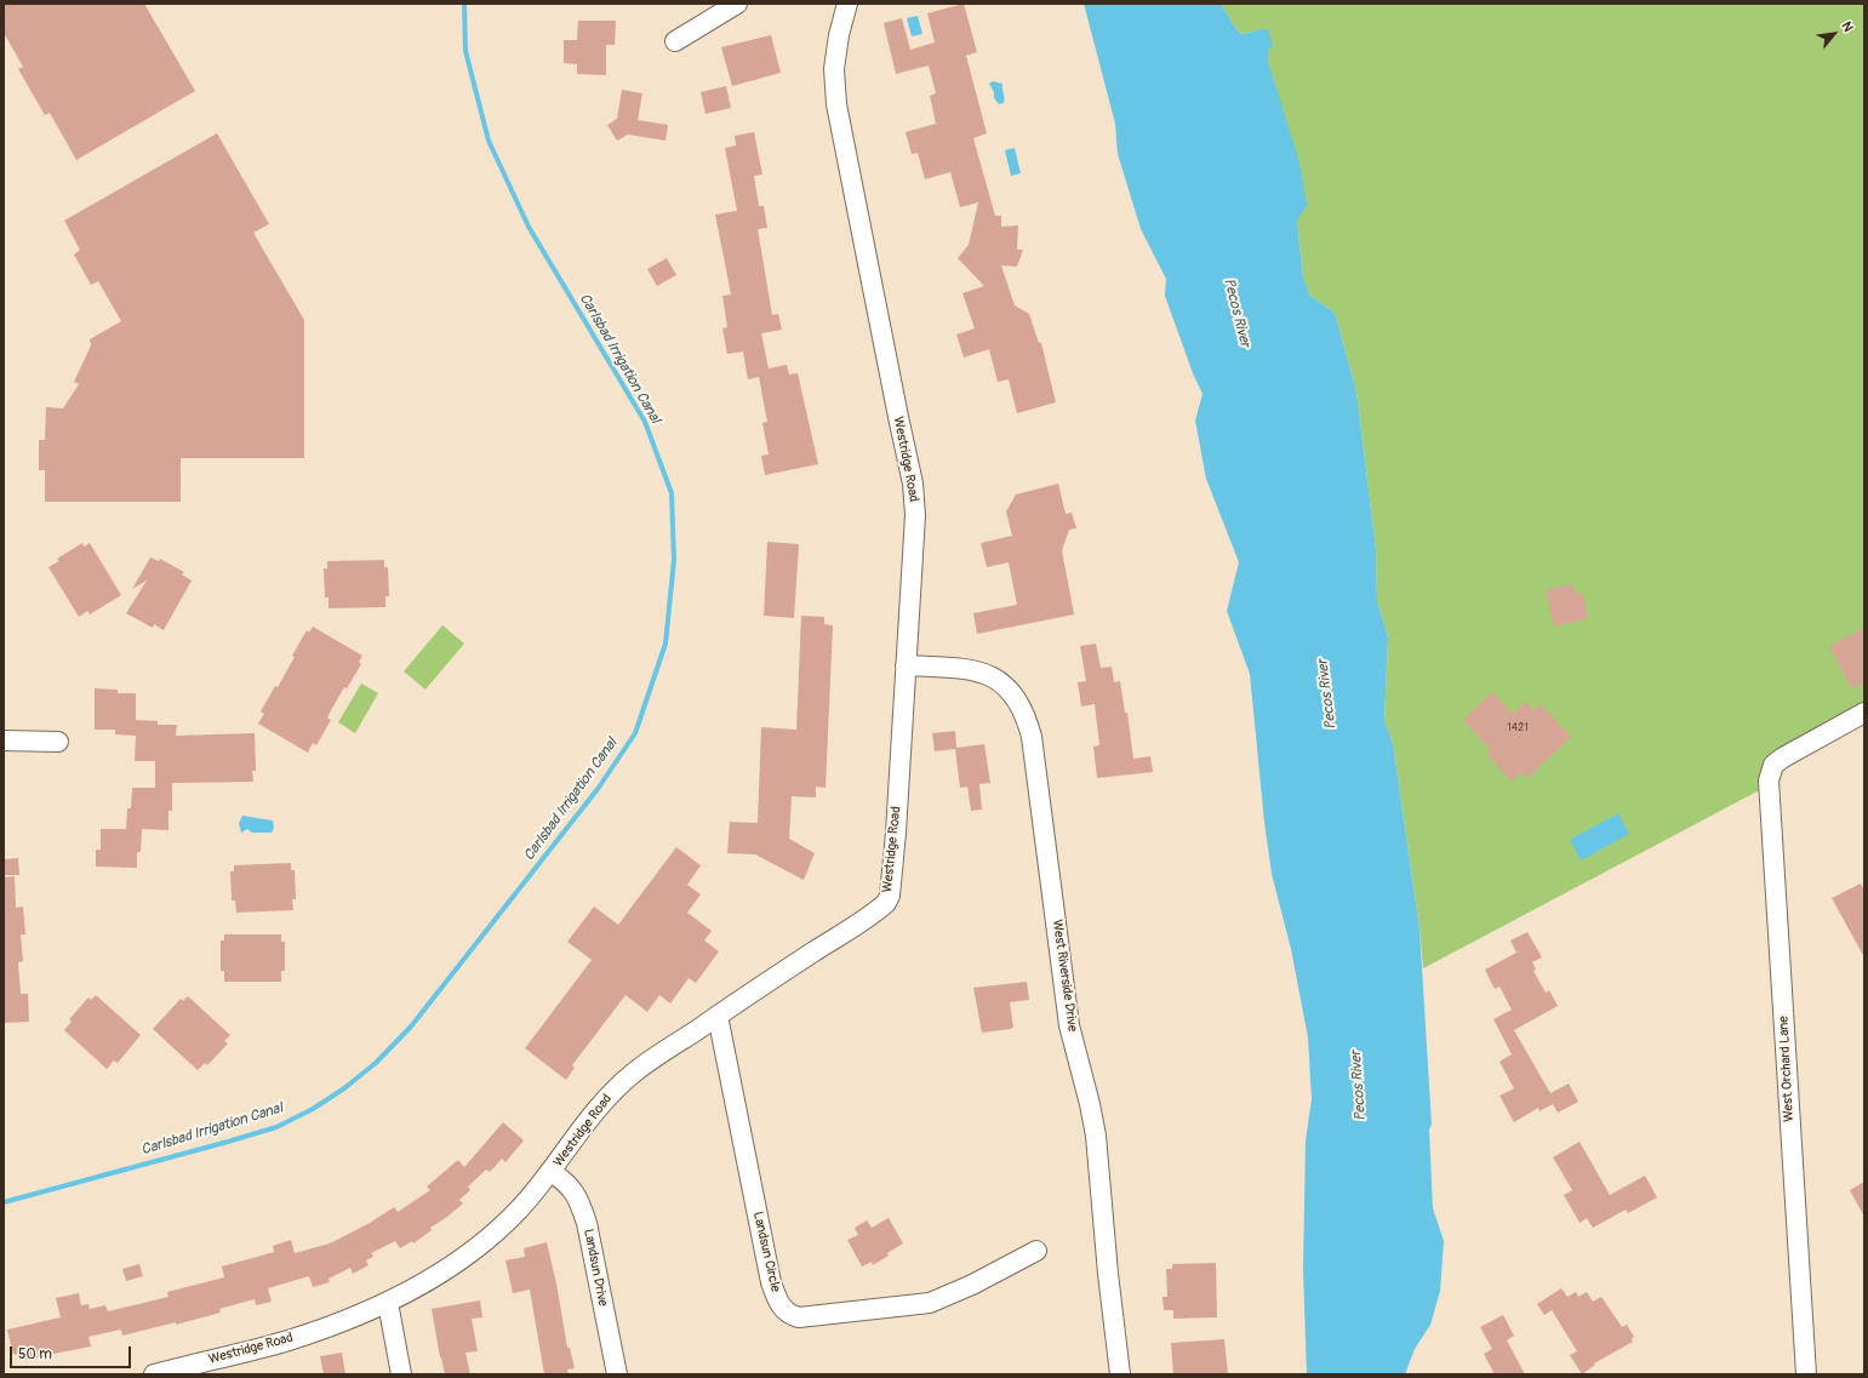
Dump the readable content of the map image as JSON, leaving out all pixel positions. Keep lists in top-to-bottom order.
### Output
{
  "streets": {
    "street": [
      "Westridge Road",
      "West Riverside Drive",
      "West Orchard Lane",
      "Landsun Circle",
      "Landsun Drive"
    ]
  },
  "crossings": [
    ["Westridge Road", "West Riverside Drive"],
    ["Westridge Road", "Landsun Circle"],
    ["Westridge Road", "Landsun Drive"]
  ],
  "water": ["Pecos River", "Carlsbad Irrigation Canal"],
  "house_numbers": ["1421"],
  "scale_bar": "50 m",
  "north": "top right"
}
